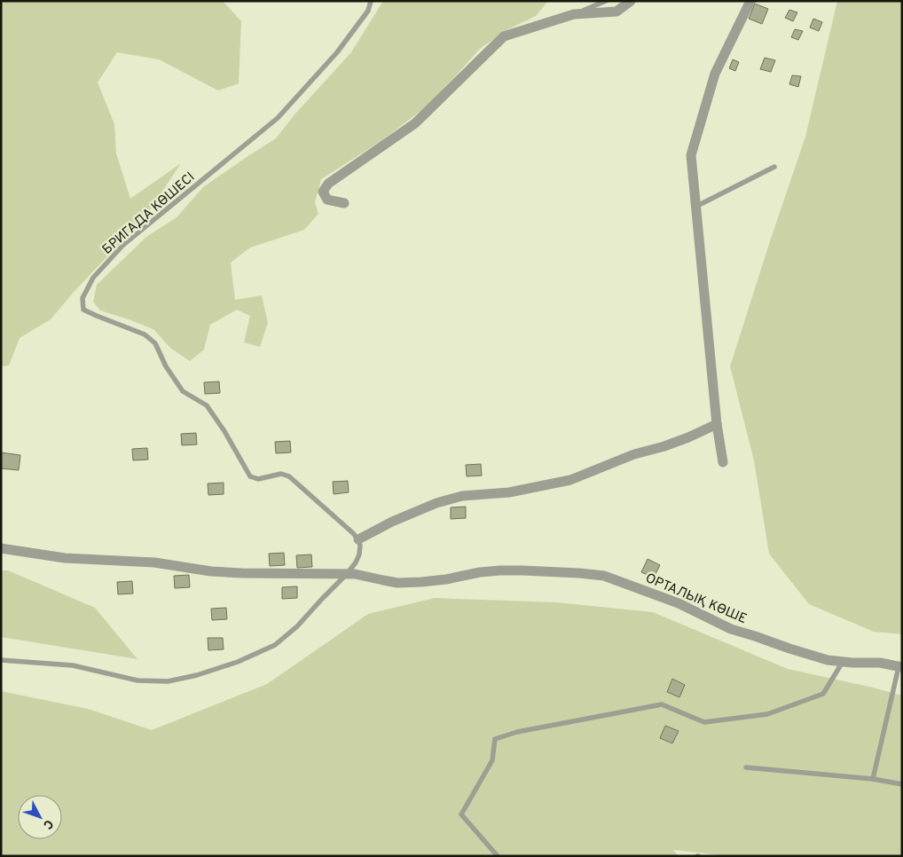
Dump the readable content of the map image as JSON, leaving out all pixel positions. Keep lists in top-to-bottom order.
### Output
{
  "streets": {
    "street": ["ОРТАЛЫҚ КӨШЕ"],
    "lane": ["БРИГАДА КӨШЕСІ"]
  },
  "north": "bottom right"
}
